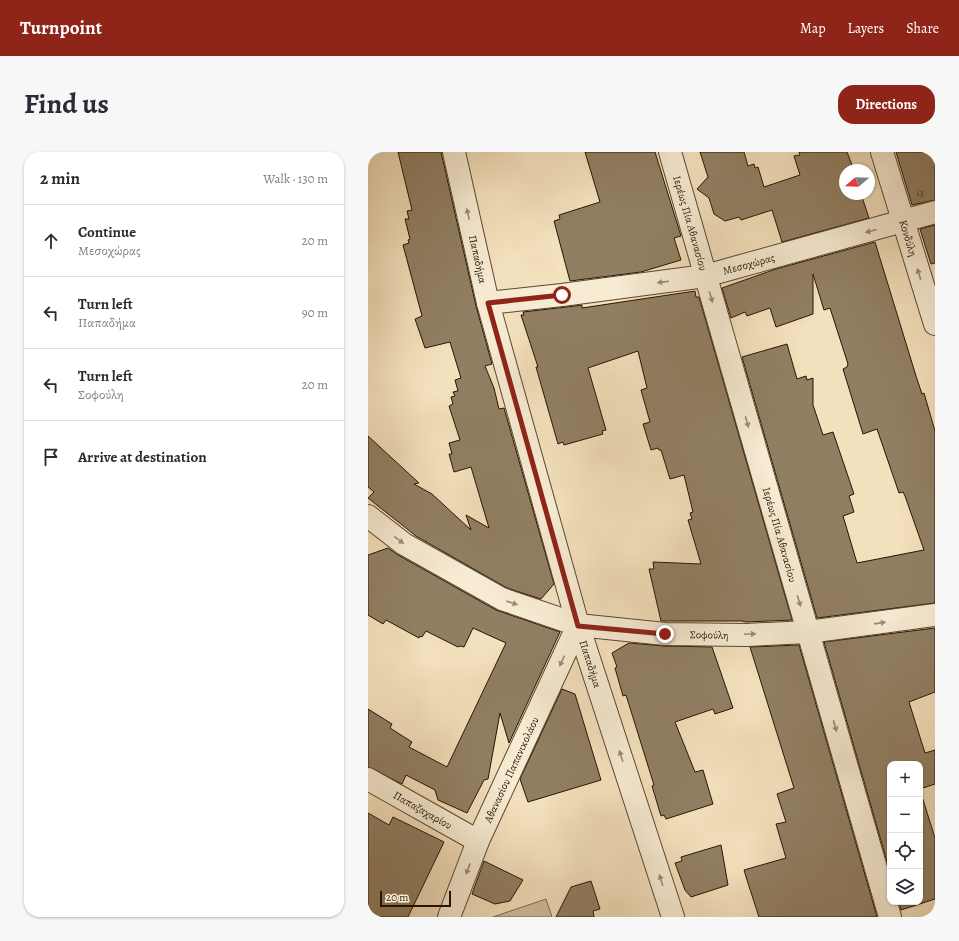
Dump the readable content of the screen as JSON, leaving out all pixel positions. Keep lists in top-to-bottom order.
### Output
{
  "streets": {
    "street": [
      "Ιερέως Πία Αθανασίου",
      "Κονδύλη",
      "Παπαδήμα",
      "Μεσοχώρας",
      "Σοφούλη",
      "Αθανασίου Παπανικολάου",
      "Παπαζαχαρίου"
    ]
  },
  "crossings": [
    ["Ιερέως Πία Αθανασίου", "Μεσοχώρας"],
    ["Ιερέως Πία Αθανασίου", "Σοφούλη"],
    ["Κονδύλη", "Μεσοχώρας"],
    ["Παπαδήμα", "Μεσοχώρας"],
    ["Παπαδήμα", "Σοφούλη"],
    ["Παπαδήμα", "Αθανασίου Παπανικολάου"],
    ["Σοφούλη", "Αθανασίου Παπανικολάου"],
    ["Αθανασίου Παπανικολάου", "Παπαζαχαρίου"]
  ],
  "one_way": [
    "Ιερέως Πία Αθανασίου",
    "Κονδύλη",
    "Παπαδήμα",
    "Μεσοχώρας",
    "Σοφούλη",
    "Αθανασίου Παπανικολάου"
  ],
  "house_numbers": ["13"],
  "scale_bar": "20 m",
  "north": "left",
  "page": {
    "header": "Turnpoint",
    "nav": ["Map", "Layers", "Share"],
    "title": "Find us",
    "buttons": "Directions",
    "heading": ["2 min", "Walk · 130 m"],
    "list": [
      ["Continue", "Μεσοχώρας", "20 m"],
      ["Turn left", "Παπαδήμα", "90 m"],
      ["Turn left", "Σοφούλη", "20 m"],
      "Arrive at destination"
    ],
    "map_buttons": ["+", "−"],
    "scale": "20 m"
  }
}
